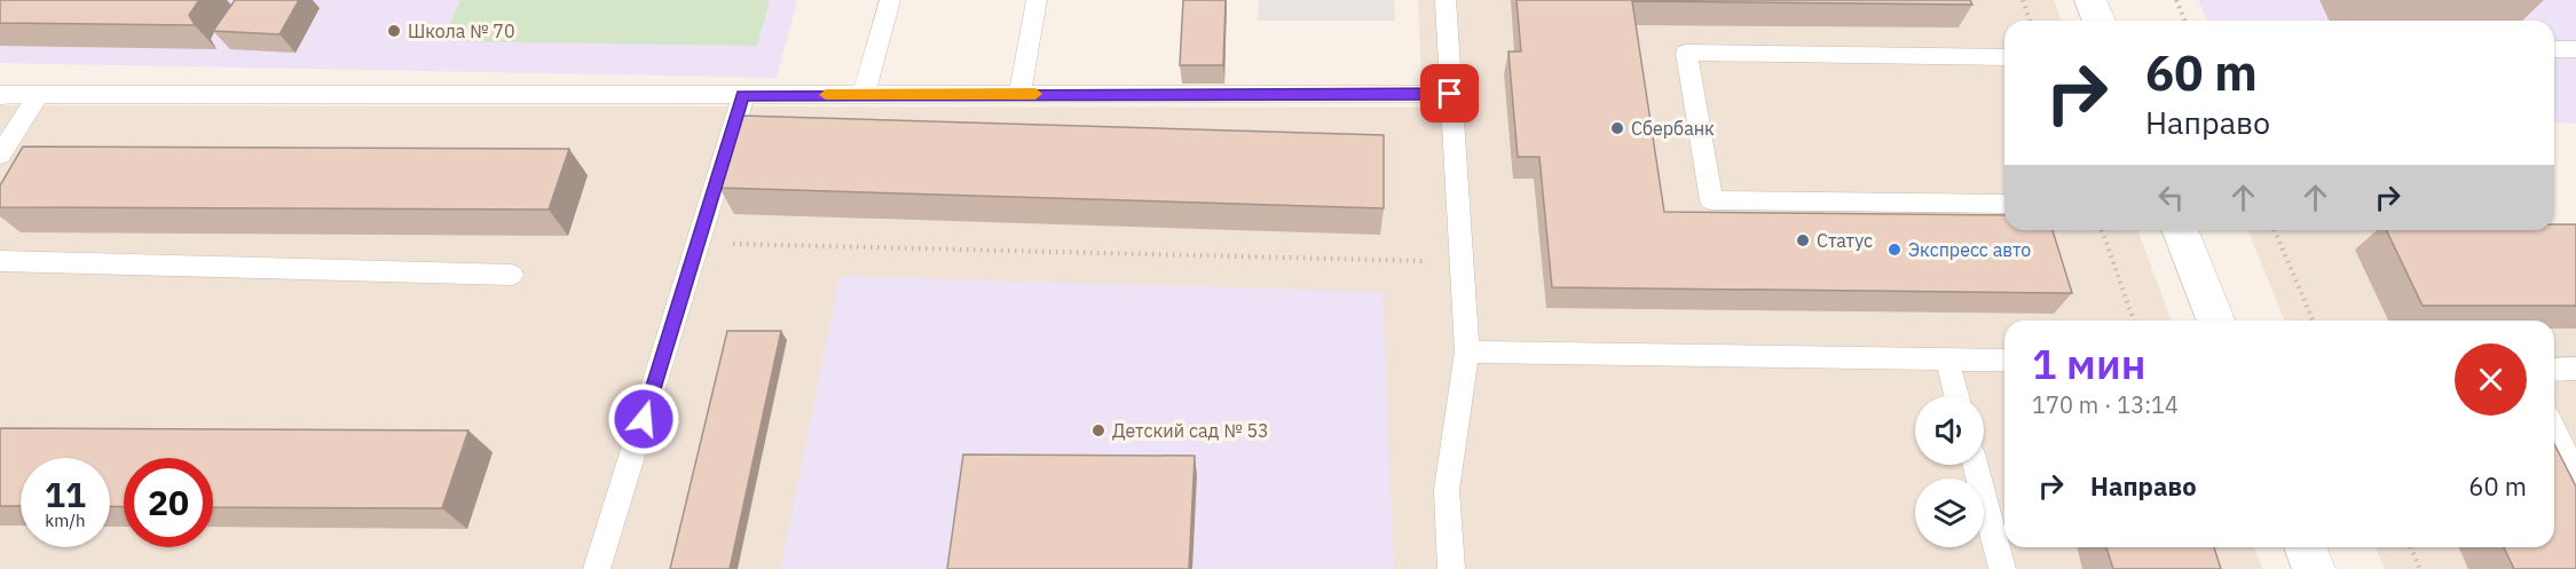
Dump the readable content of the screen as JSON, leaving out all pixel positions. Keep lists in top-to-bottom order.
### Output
{
  "places": [
    "Школа № 70",
    "Сбербанк",
    "Статус",
    "Экспресс авто",
    "Детский сад № 53"
  ],
  "page": {
    "turn": ["60 m", "Направо"],
    "heading": ["1 мин", "170 m · 13:14"],
    "list": [
      {
        "name": "Направо",
        "value": "60 m"
      }
    ],
    "speed": "11 km/h",
    "limit": "20"
  }
}
